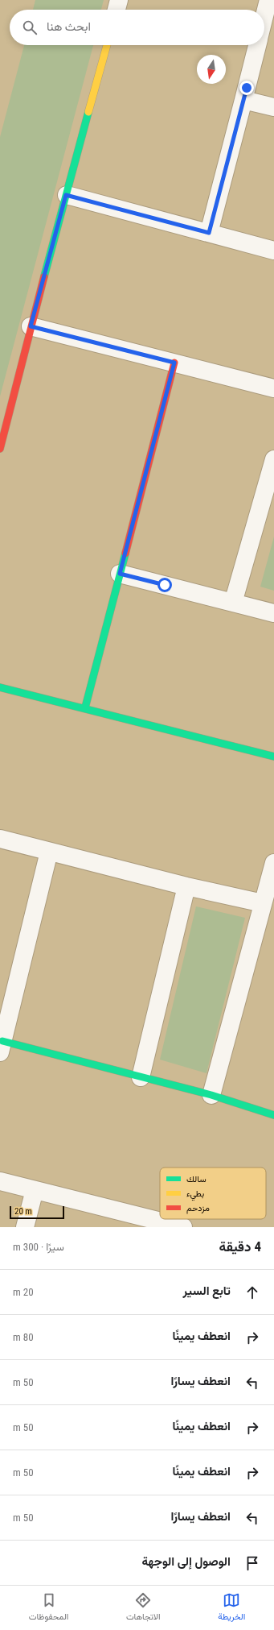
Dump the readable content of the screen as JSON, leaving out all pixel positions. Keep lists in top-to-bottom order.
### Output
{
  "legend": ["سالك", "بطيء", "مزدحم"],
  "scale_bar": "20 m",
  "north": "bottom",
  "page": {
    "search": "ابحث هنا",
    "scale": "20 m",
    "heading": ["4 دقيقة", "سيرًا · 300 m"],
    "list": [
      ["تابع السير", "20 m"],
      ["انعطف يمينًا", "80 m"],
      ["انعطف يسارًا", "50 m"],
      ["انعطف يمينًا", "50 m"],
      ["انعطف يمينًا", "50 m"],
      ["انعطف يسارًا", "50 m"],
      "الوصول إلى الوجهة"
    ],
    "nav": ["الخريطة", "الاتجاهات", "المحفوظات"]
  }
}
